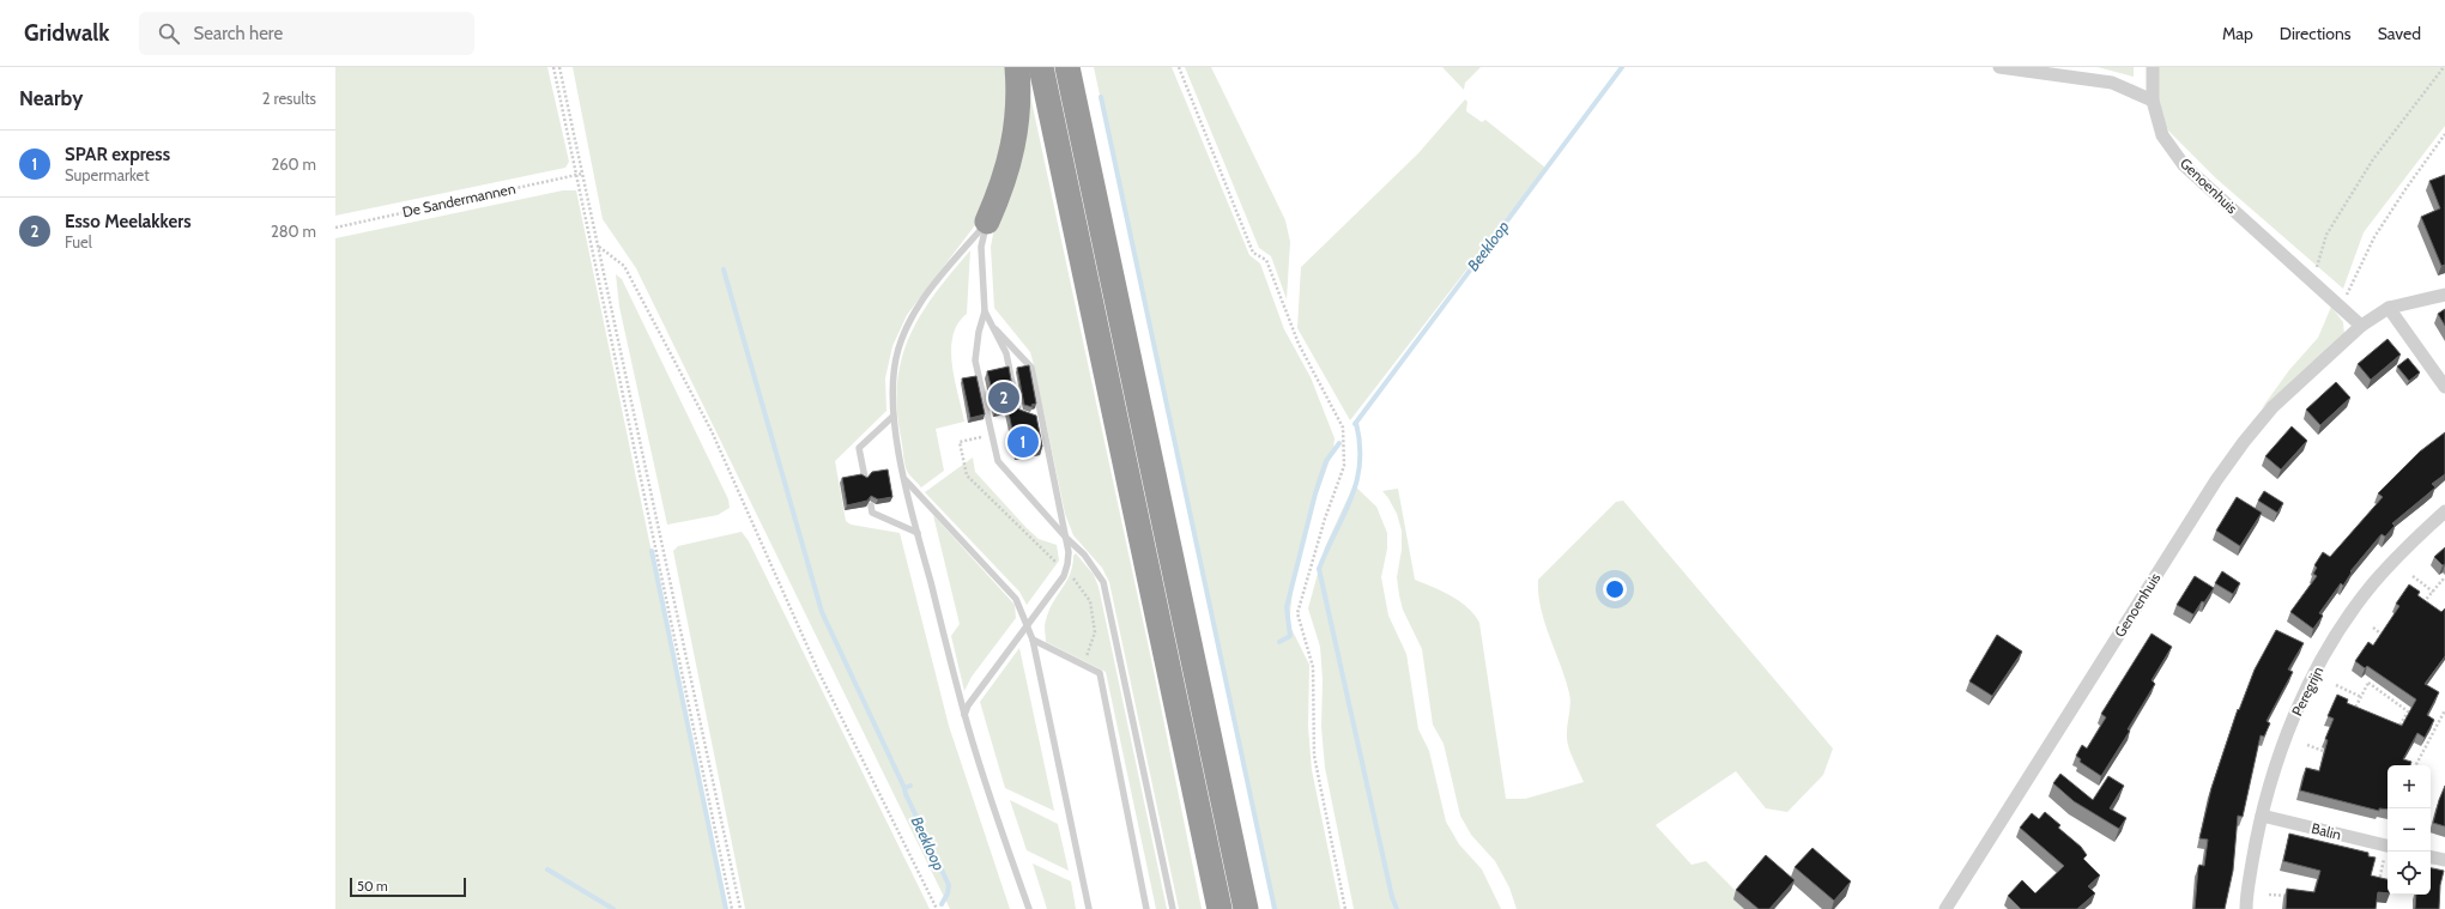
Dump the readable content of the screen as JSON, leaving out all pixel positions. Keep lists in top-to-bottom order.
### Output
{
  "streets": {
    "street": ["Genoenhuis", "Peregrijn", "Balin"],
    "path": ["De Sandermannen"]
  },
  "crossings": [
    ["Peregrijn", "Balin"]
  ],
  "water": ["Beekloop"],
  "scale_bar": "50 m",
  "page": {
    "header": "Gridwalk",
    "search": "Search here",
    "nav": ["Map", "Directions", "Saved"],
    "heading": ["Nearby", "2 results"],
    "list": [
      {
        "mark": "1",
        "name": "SPAR express",
        "note": "Supermarket",
        "value": "260 m"
      },
      {
        "mark": "2",
        "name": "Esso Meelakkers",
        "note": "Fuel",
        "value": "280 m"
      }
    ],
    "pins": ["2", "1"],
    "map_buttons": ["+", "−"],
    "scale": "50 m"
  }
}
